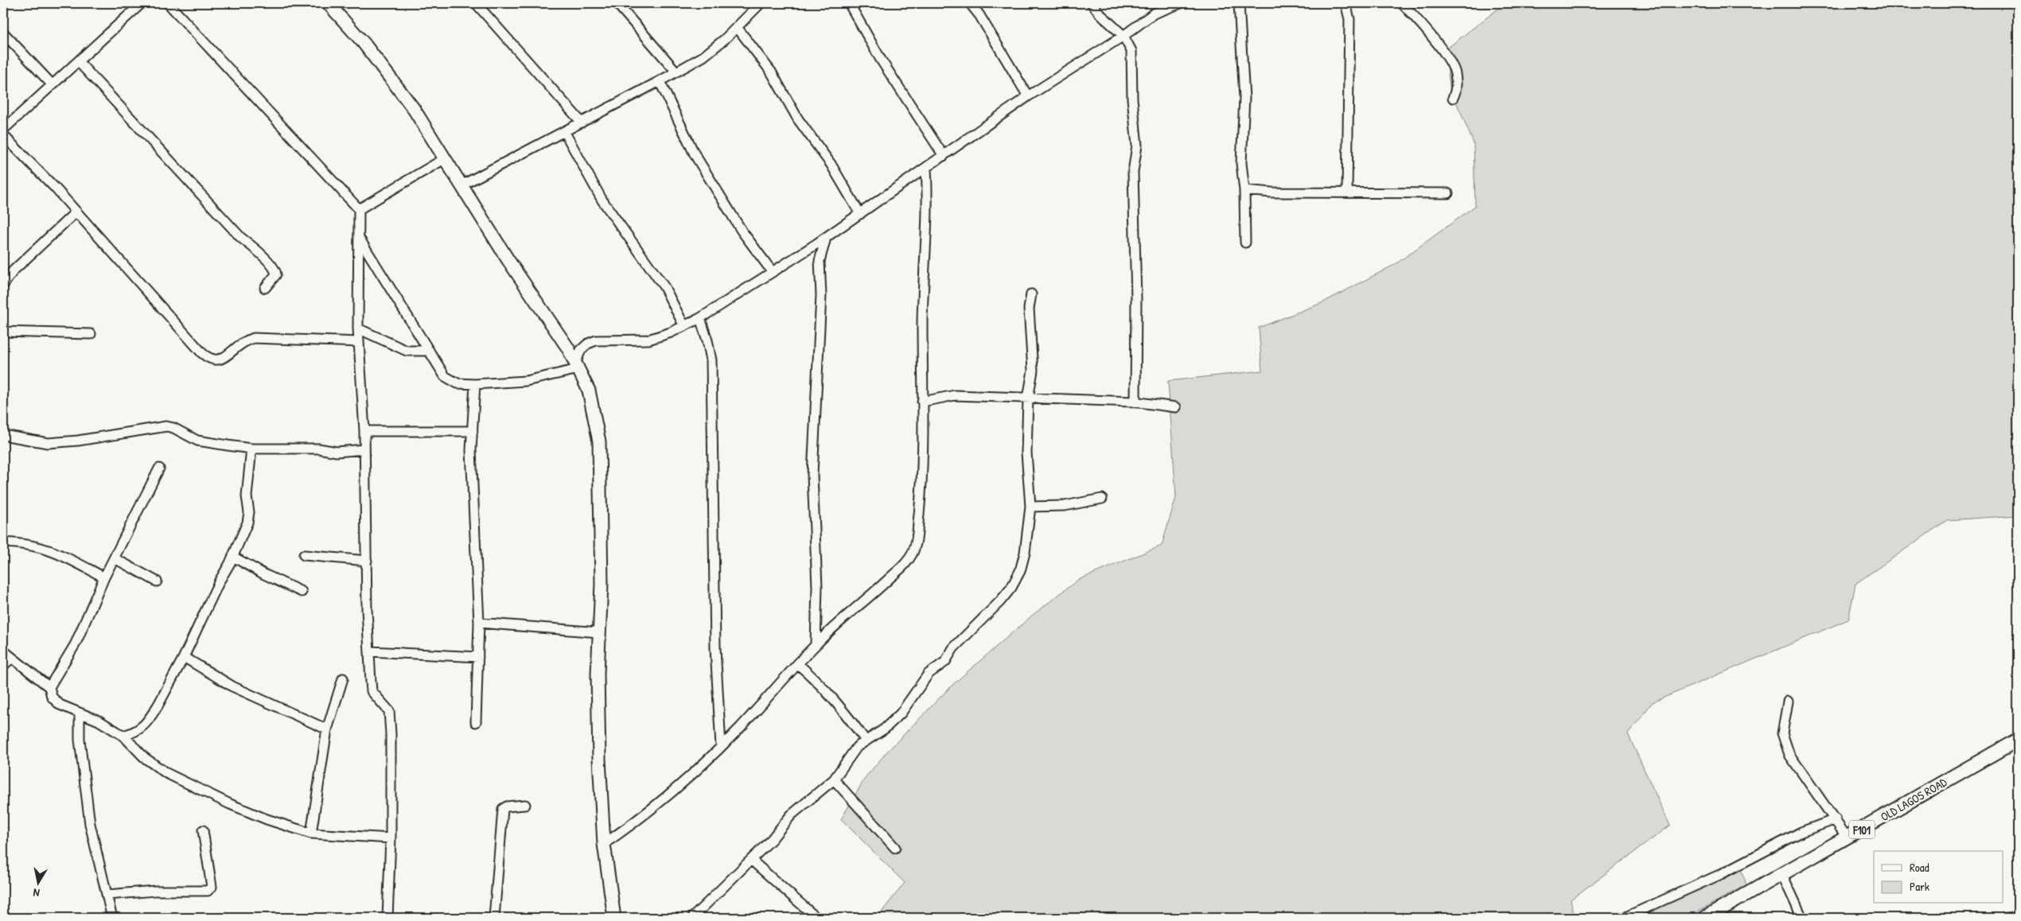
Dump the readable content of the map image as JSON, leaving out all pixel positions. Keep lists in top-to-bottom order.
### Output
{
  "streets": {
    "main road": ["OLD LAGOS ROAD", "F101"]
  },
  "legend": ["Road", "Park"],
  "north": "bottom"
}
